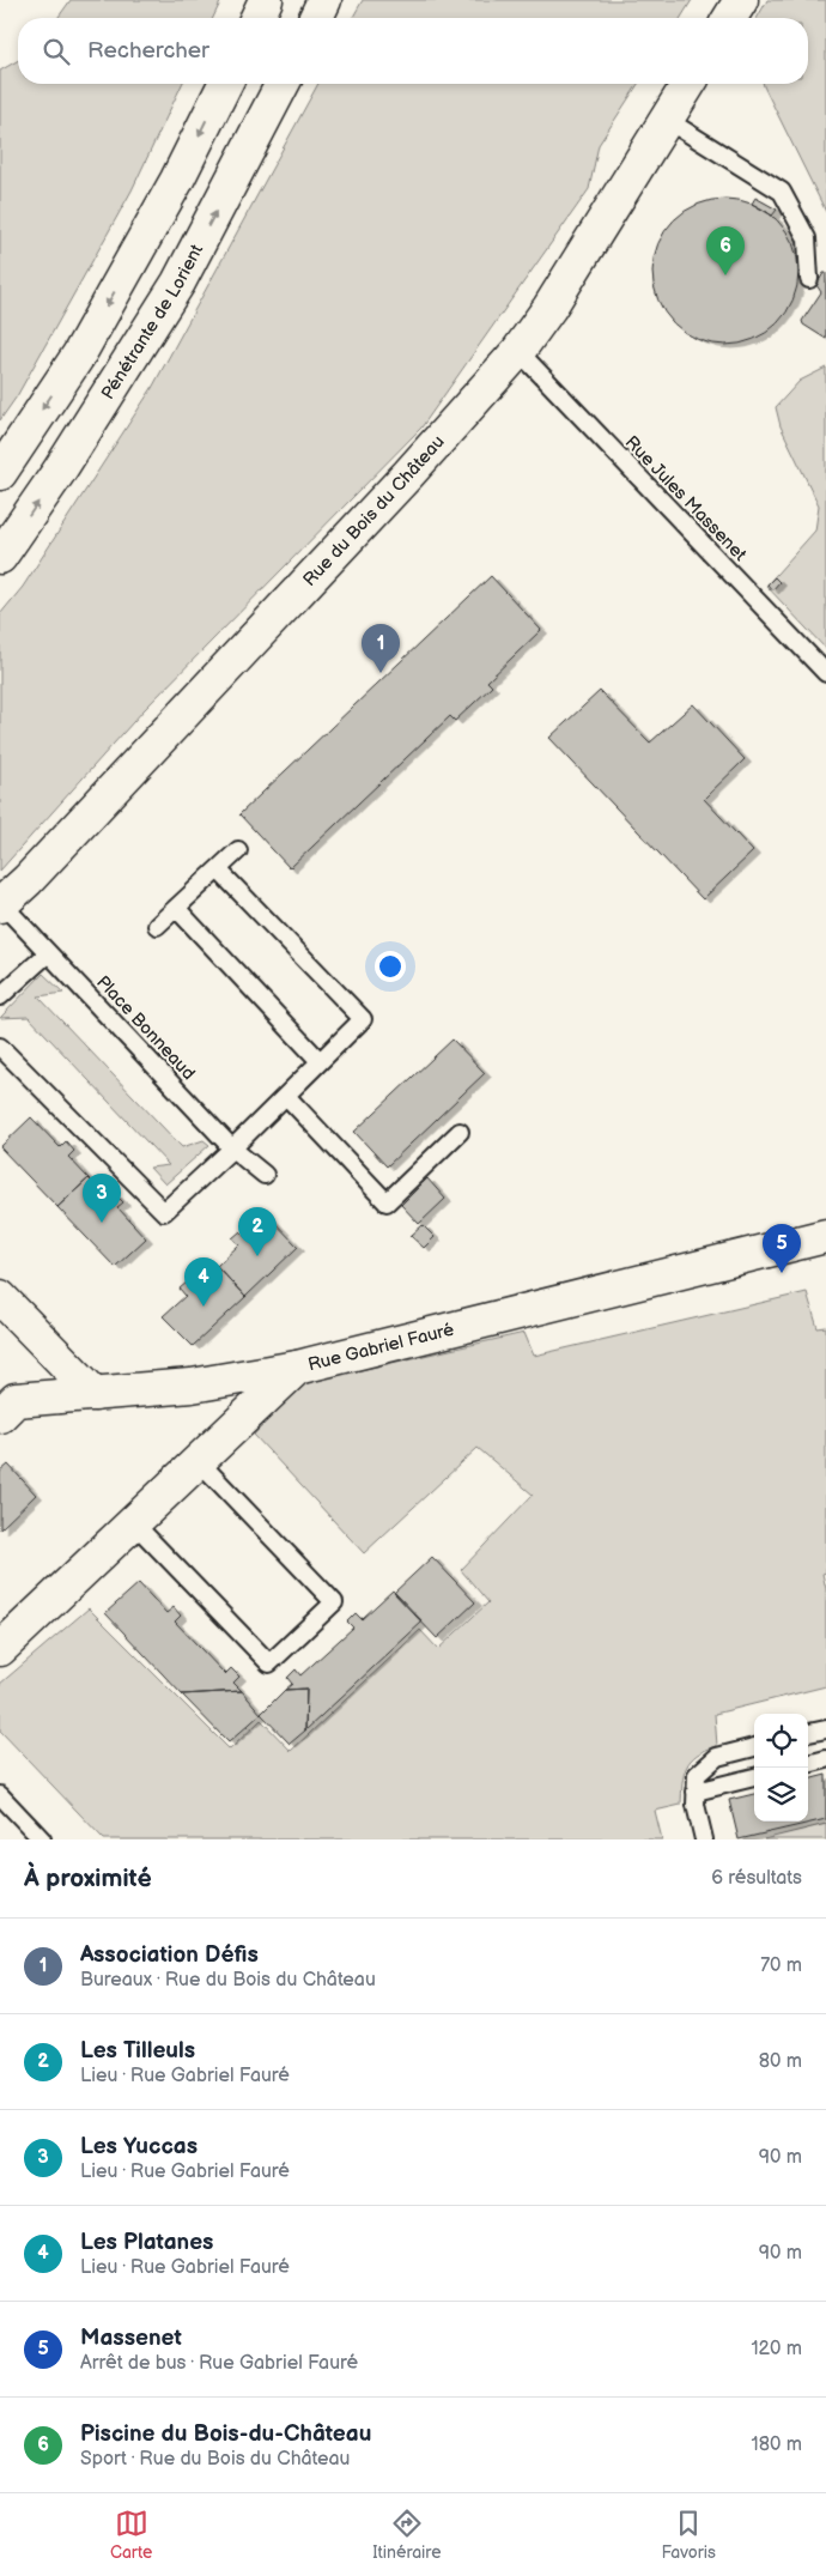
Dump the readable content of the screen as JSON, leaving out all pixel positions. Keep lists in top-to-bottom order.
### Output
{
  "streets": {
    "main road": ["Pénétrante de Lorient", "Rue du Bois du Château", "Rue Gabriel Fauré"],
    "lane": ["Rue Jules Massenet", "Place Bonneaud"]
  },
  "crossings": [
    ["Rue Jules Massenet", "Rue du Bois du Château"],
    ["Rue du Bois du Château", "Place Bonneaud"]
  ],
  "page": {
    "search": "Rechercher",
    "pins": [
      "6",
      "1",
      "3",
      "2",
      "5",
      "4"
    ],
    "heading": ["À proximité", "6 résultats"],
    "list": [
      {
        "mark": "1",
        "name": "Association Défis",
        "note": "Bureaux · Rue du Bois du Château",
        "value": "70 m"
      },
      {
        "mark": "2",
        "name": "Les Tilleuls",
        "note": "Lieu · Rue Gabriel Fauré",
        "value": "80 m"
      },
      {
        "mark": "3",
        "name": "Les Yuccas",
        "note": "Lieu · Rue Gabriel Fauré",
        "value": "90 m"
      },
      {
        "mark": "4",
        "name": "Les Platanes",
        "note": "Lieu · Rue Gabriel Fauré",
        "value": "90 m"
      },
      {
        "mark": "5",
        "name": "Massenet",
        "note": "Arrêt de bus · Rue Gabriel Fauré",
        "value": "120 m"
      },
      {
        "mark": "6",
        "name": "Piscine du Bois-du-Château",
        "note": "Sport · Rue du Bois du Château",
        "value": "180 m"
      }
    ],
    "nav": ["Carte", "Itinéraire", "Favoris"]
  }
}
